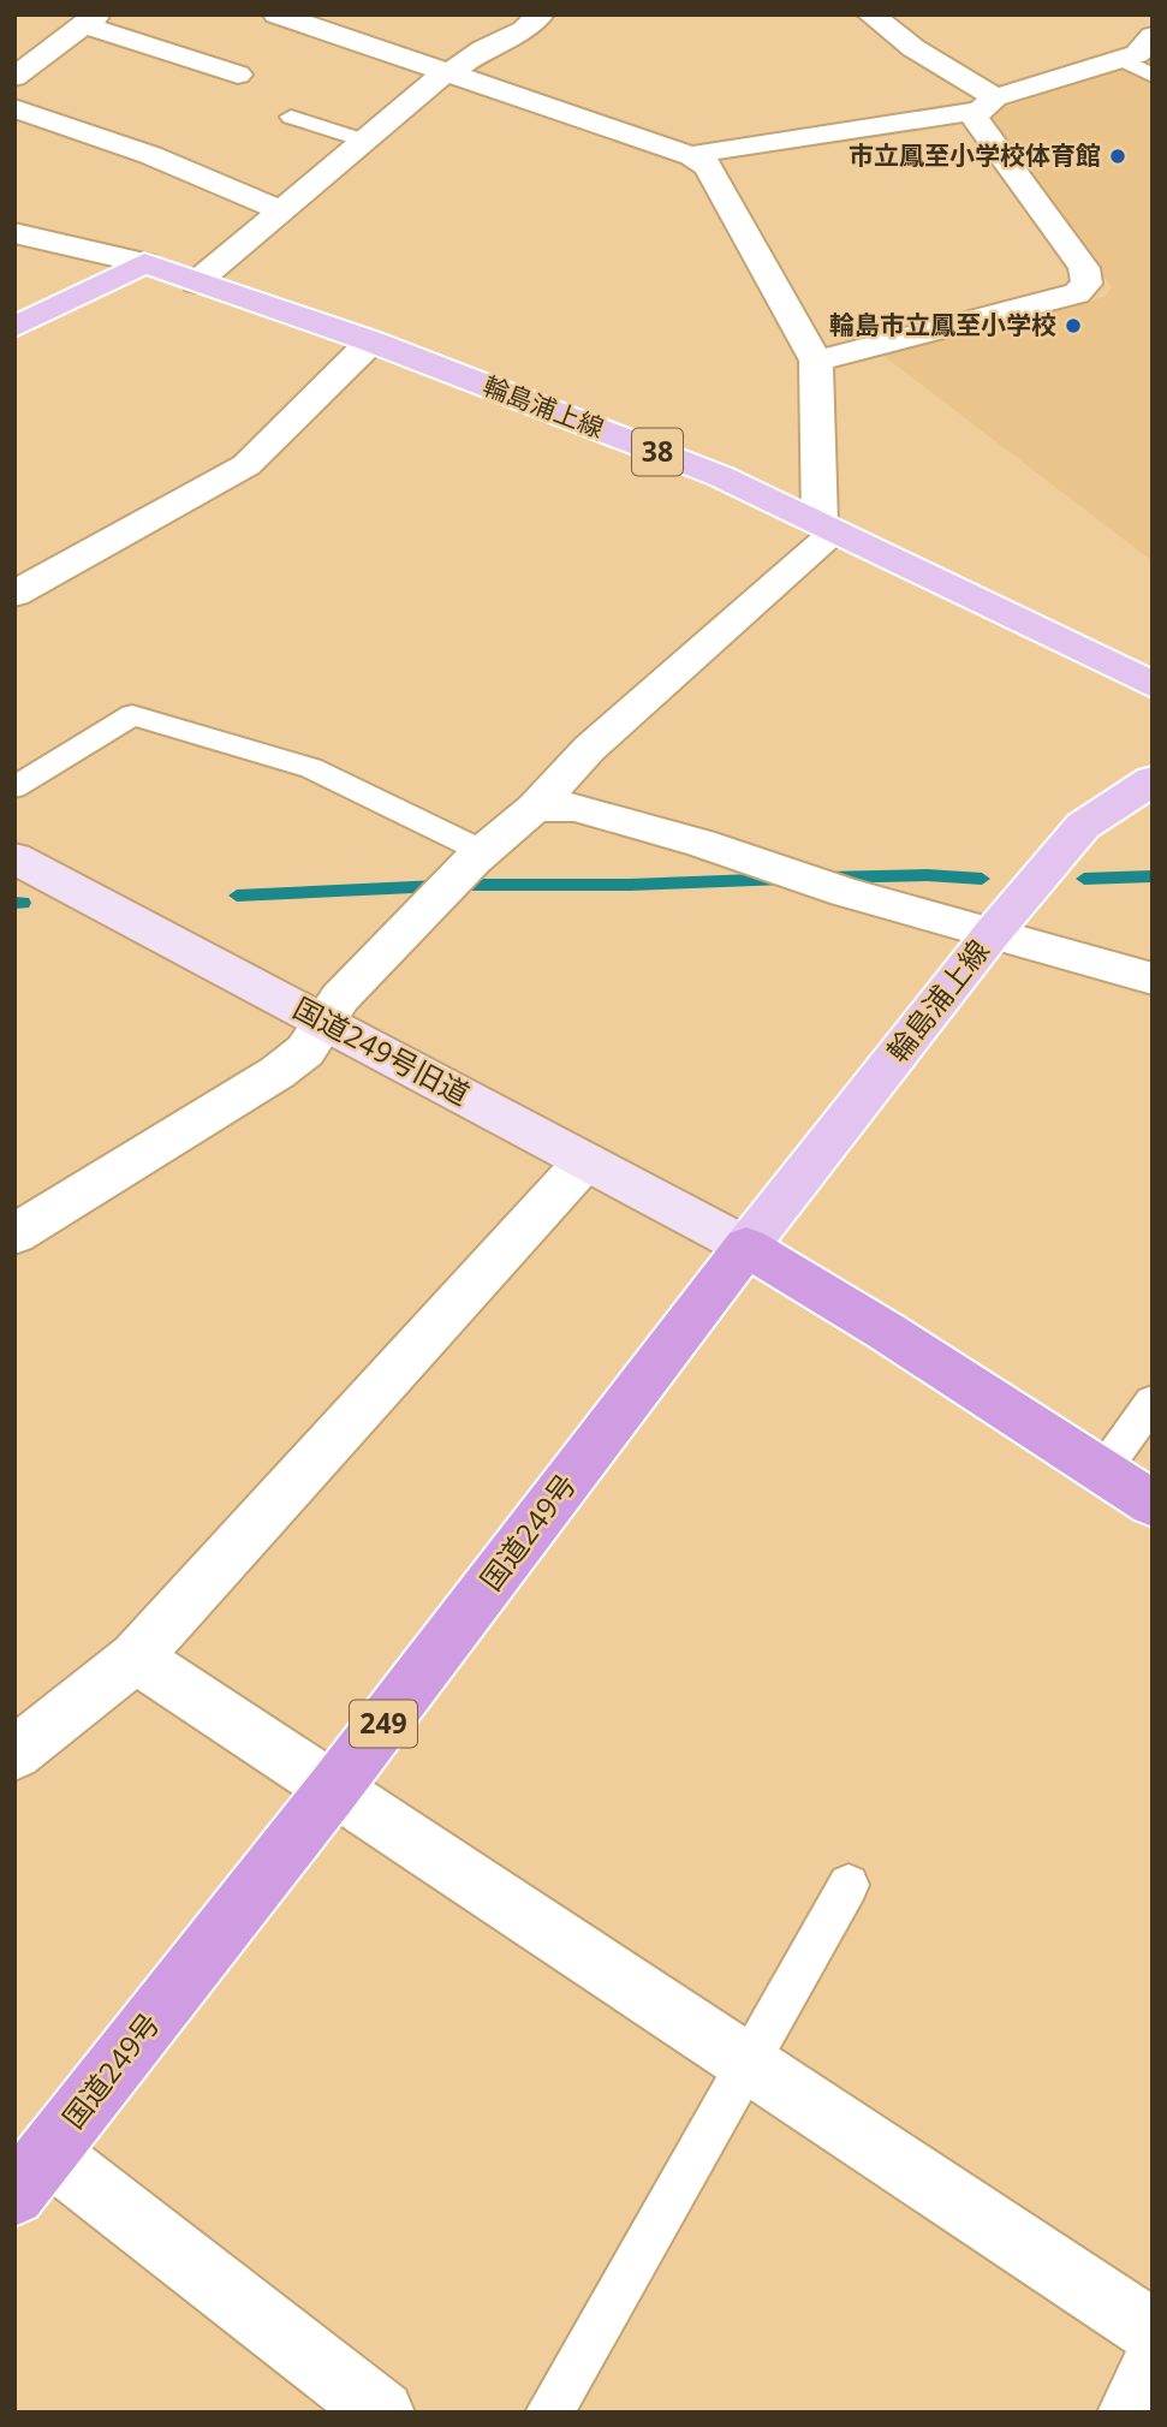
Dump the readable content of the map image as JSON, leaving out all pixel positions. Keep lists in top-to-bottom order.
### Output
{
  "streets": {
    "highway": ["国道249号", "249"],
    "main road": ["輪島浦上線", "38"],
    "street": ["国道249号旧道"]
  },
  "crossings": [
    ["輪島浦上線", "国道249号旧道"],
    ["輪島浦上線", "国道249号"],
    ["国道249号旧道", "国道249号"]
  ],
  "places": ["市立鳳至小学校体育館", "輪島市立鳳至小学校"]
}
